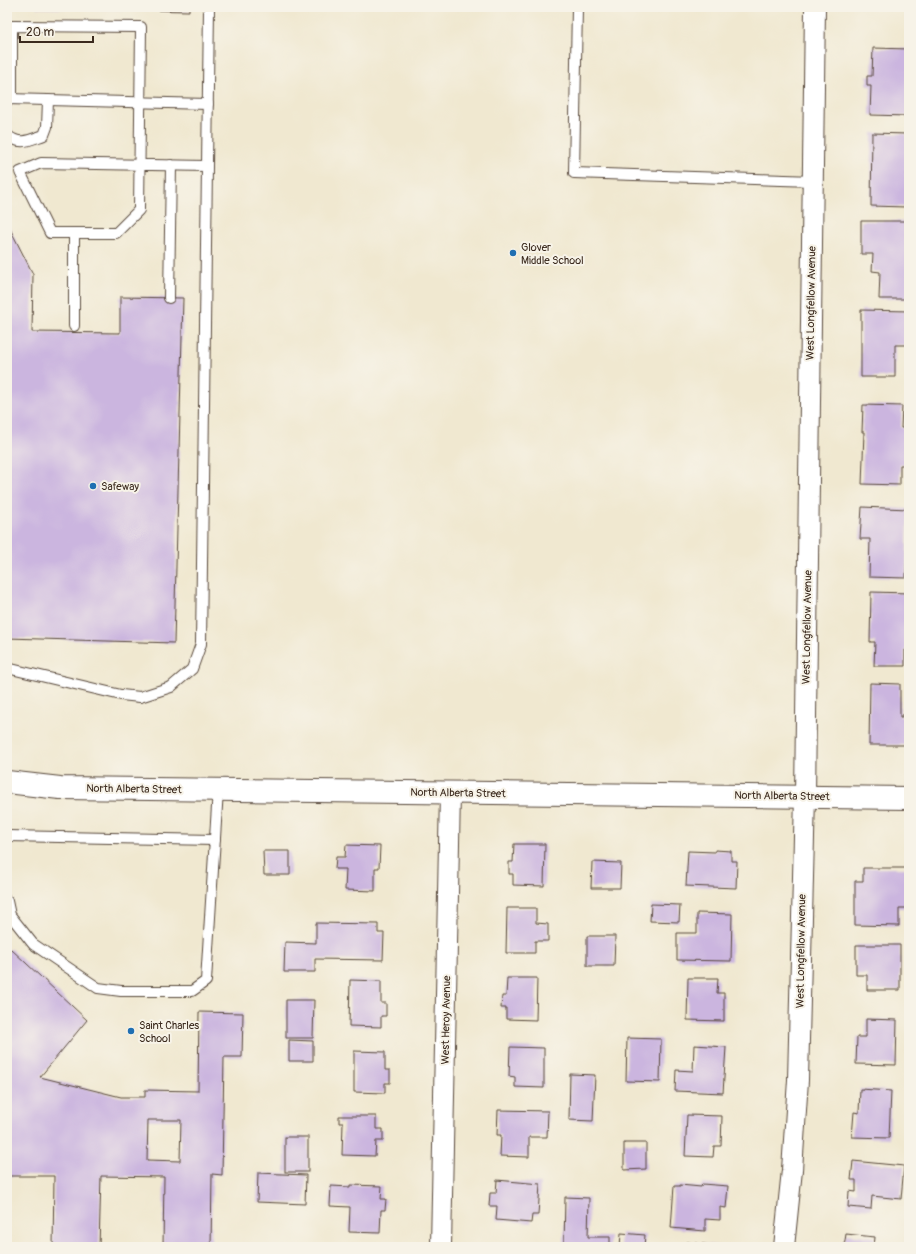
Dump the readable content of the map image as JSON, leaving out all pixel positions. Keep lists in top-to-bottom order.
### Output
{
  "streets": {
    "main road": ["North Alberta Street"],
    "street": ["West Longfellow Avenue", "West Heroy Avenue"]
  },
  "crossings": [
    ["West Longfellow Avenue", "North Alberta Street"],
    ["North Alberta Street", "West Heroy Avenue"]
  ],
  "places": ["Glover Middle School", "Safeway", "Saint Charles School"],
  "scale_bar": "20 m"
}
